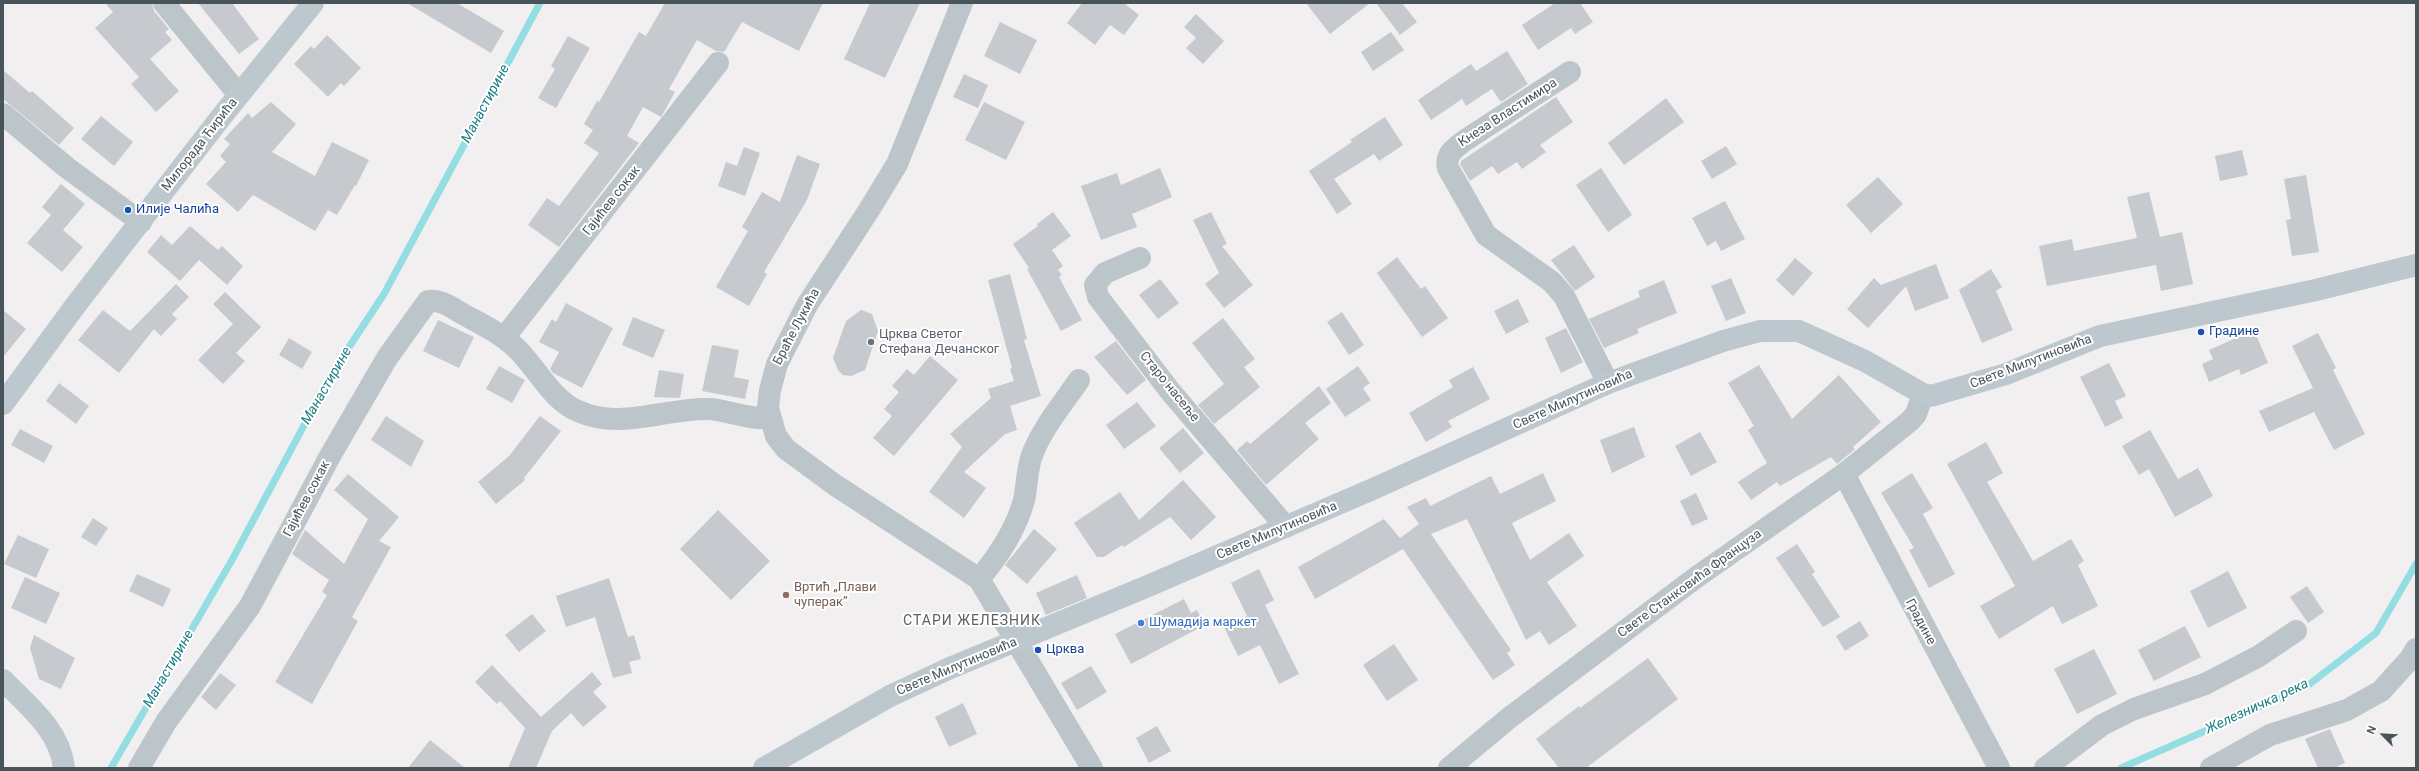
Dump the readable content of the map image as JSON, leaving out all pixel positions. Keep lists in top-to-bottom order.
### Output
{
  "streets": {
    "street": [
      "Кнеза Властимира",
      "Милорада Ћирића",
      "Гајићев сокак",
      "Браће Лукића",
      "Свете Милутиновића",
      "Старо насеље",
      "Свете Станковића Француза",
      "Градине"
    ]
  },
  "crossings": [
    ["Кнеза Властимира", "Свете Милутиновића"],
    ["Гајићев сокак", "Браће Лукића"],
    ["Браће Лукића", "Свете Милутиновића"],
    ["Свете Милутиновића", "Старо насеље"],
    ["Свете Милутиновића", "Свете Станковића Француза"],
    ["Свете Станковића Француза", "Градине"]
  ],
  "districts": ["СТАРИ ЖЕЛЕЗНИК"],
  "water": ["Манастирине", "Железничка река"],
  "places": [
    "Илије Чалића",
    "Градине",
    "Црква Светог Стефана Дечанског",
    "Вртић „Плави чуперак”",
    "Шумадија маркет",
    "Црква"
  ],
  "north": "top left"
}
